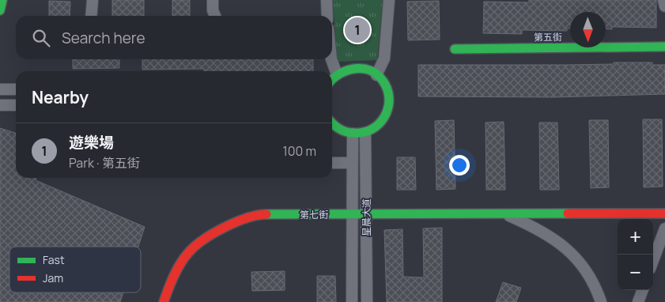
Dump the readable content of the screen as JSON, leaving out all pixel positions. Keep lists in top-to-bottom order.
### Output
{
  "streets": {
    "street": ["第五街", "第七街", "星晨大道"]
  },
  "crossings": [
    ["第七街", "星晨大道"]
  ],
  "legend": ["Fast", "Jam"],
  "north": "bottom",
  "page": {
    "pins": "1",
    "search": "Search here",
    "heading": "Nearby",
    "list": [
      {
        "mark": "1",
        "name": "遊樂場",
        "note": "Park · 第五街",
        "value": "100 m"
      }
    ],
    "map_buttons": ["+", "−"]
  }
}
